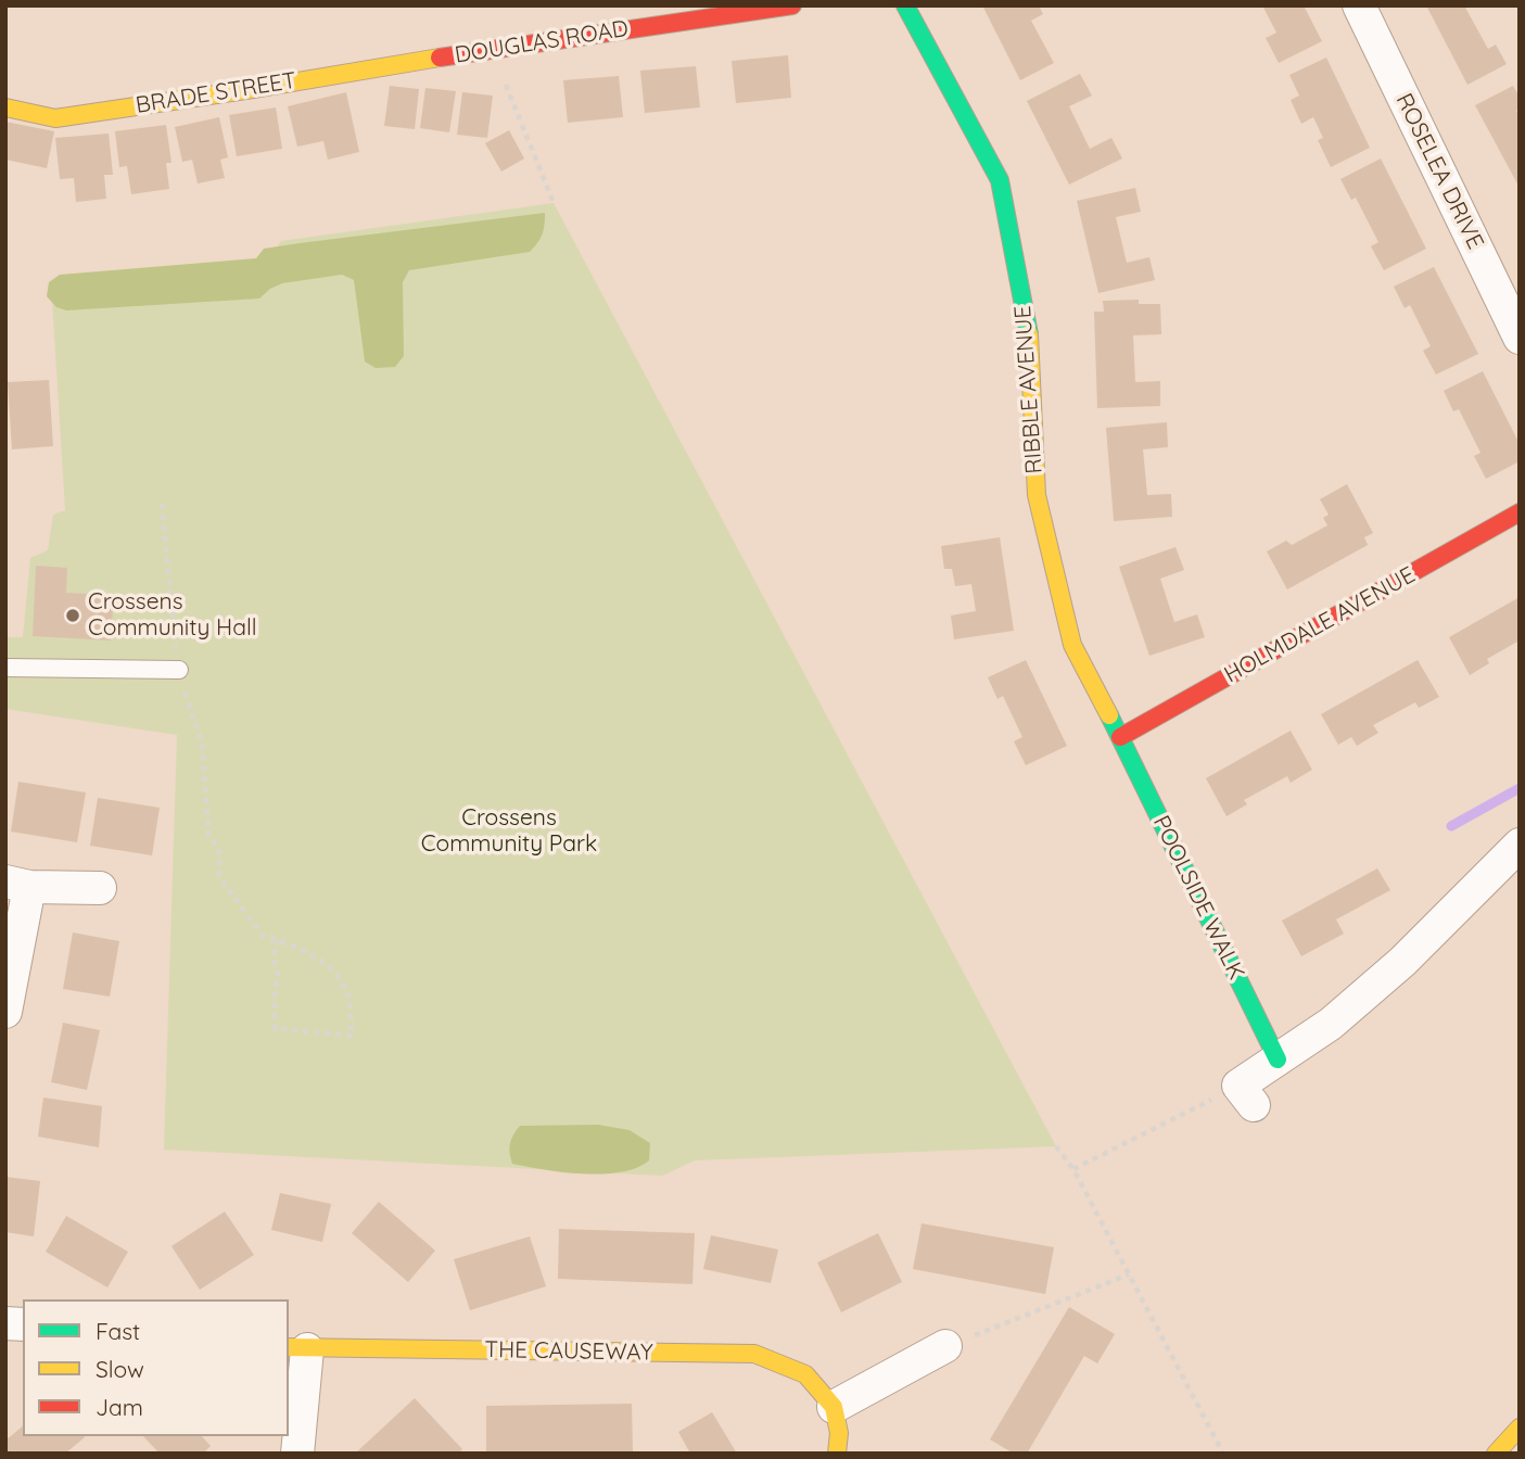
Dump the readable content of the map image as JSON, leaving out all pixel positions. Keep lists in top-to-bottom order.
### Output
{
  "streets": {
    "main road": [
      "DOUGLAS ROAD",
      "BRADE STREET",
      "RIBBLE AVENUE",
      "HOLMDALE AVENUE",
      "POOLSIDE WALK",
      "THE CAUSEWAY"
    ],
    "street": ["ROSELEA DRIVE"]
  },
  "crossings": [
    ["DOUGLAS ROAD", "BRADE STREET"],
    ["RIBBLE AVENUE", "HOLMDALE AVENUE"],
    ["RIBBLE AVENUE", "POOLSIDE WALK"],
    ["HOLMDALE AVENUE", "POOLSIDE WALK"]
  ],
  "parks": ["Crossens Community Park"],
  "places": ["Crossens Community Hall"],
  "legend": ["Fast", "Slow", "Jam"]
}
